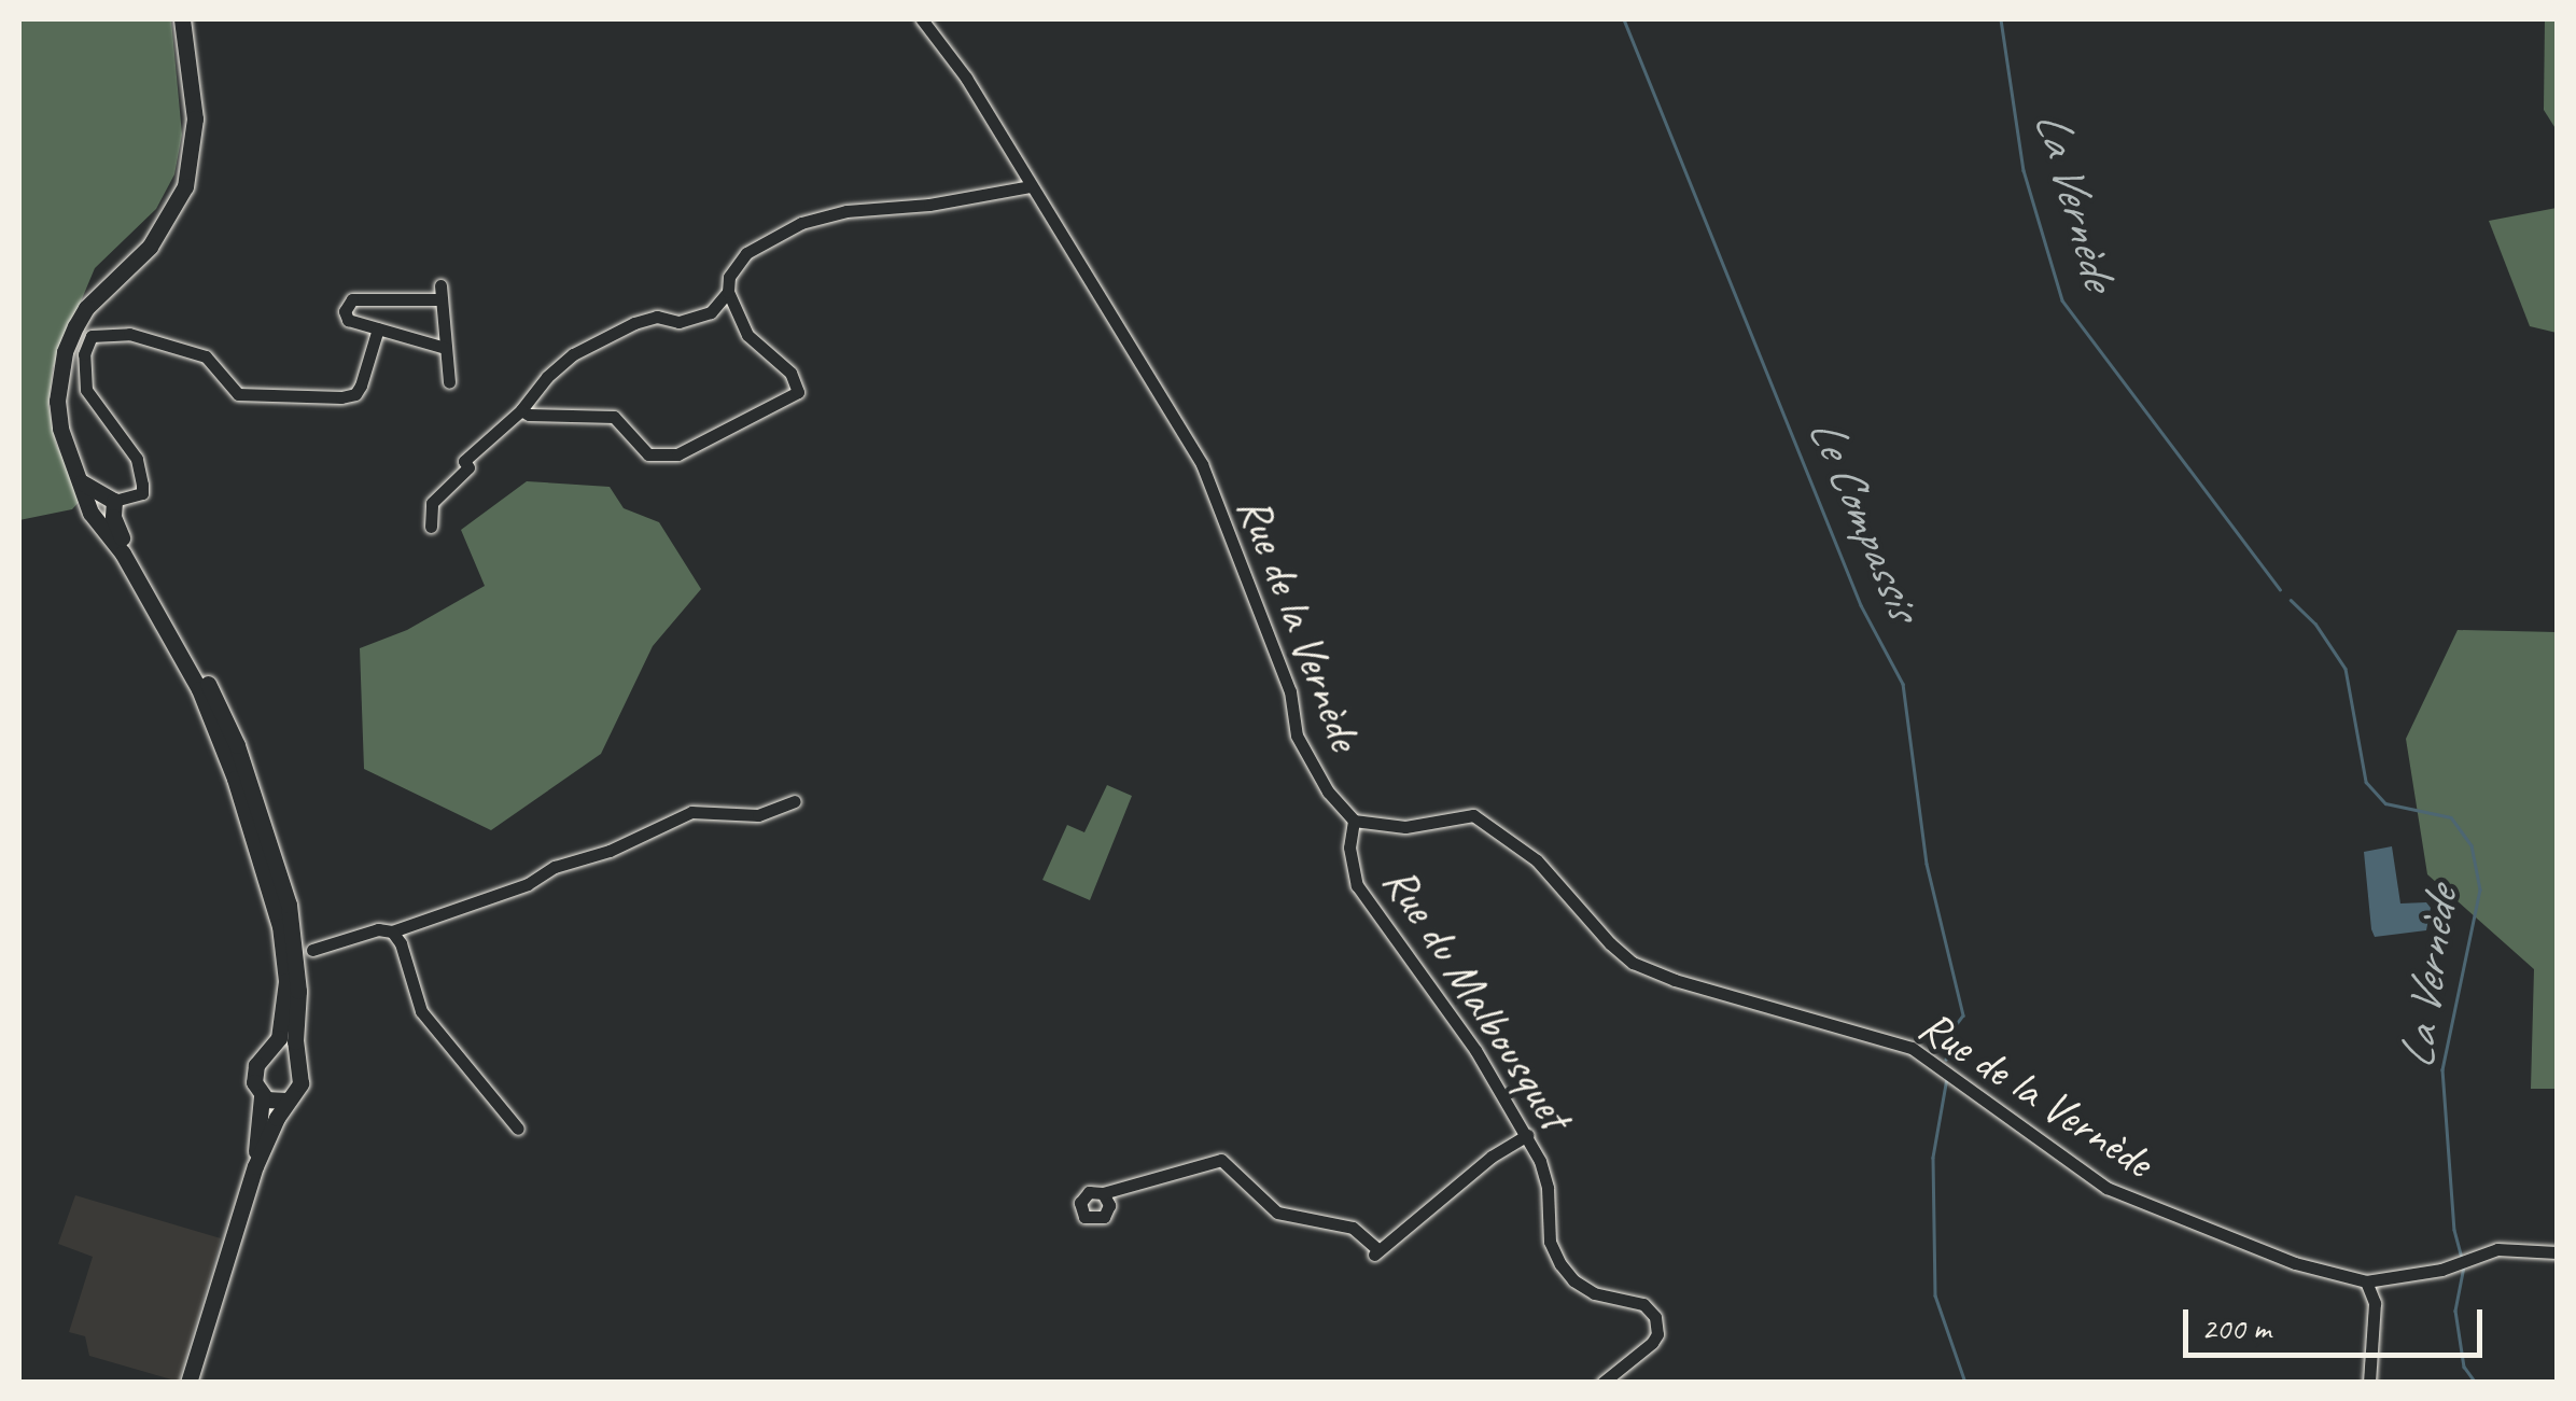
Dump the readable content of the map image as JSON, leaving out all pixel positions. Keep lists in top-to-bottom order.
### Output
{
  "streets": {
    "street": ["Rue de la Vernède", "Rue du Malbousquet"]
  },
  "crossings": [
    ["Rue de la Vernède", "Rue du Malbousquet"]
  ],
  "water": ["La Vernède", "Le Compassis"],
  "scale_bar": "200 m"
}
